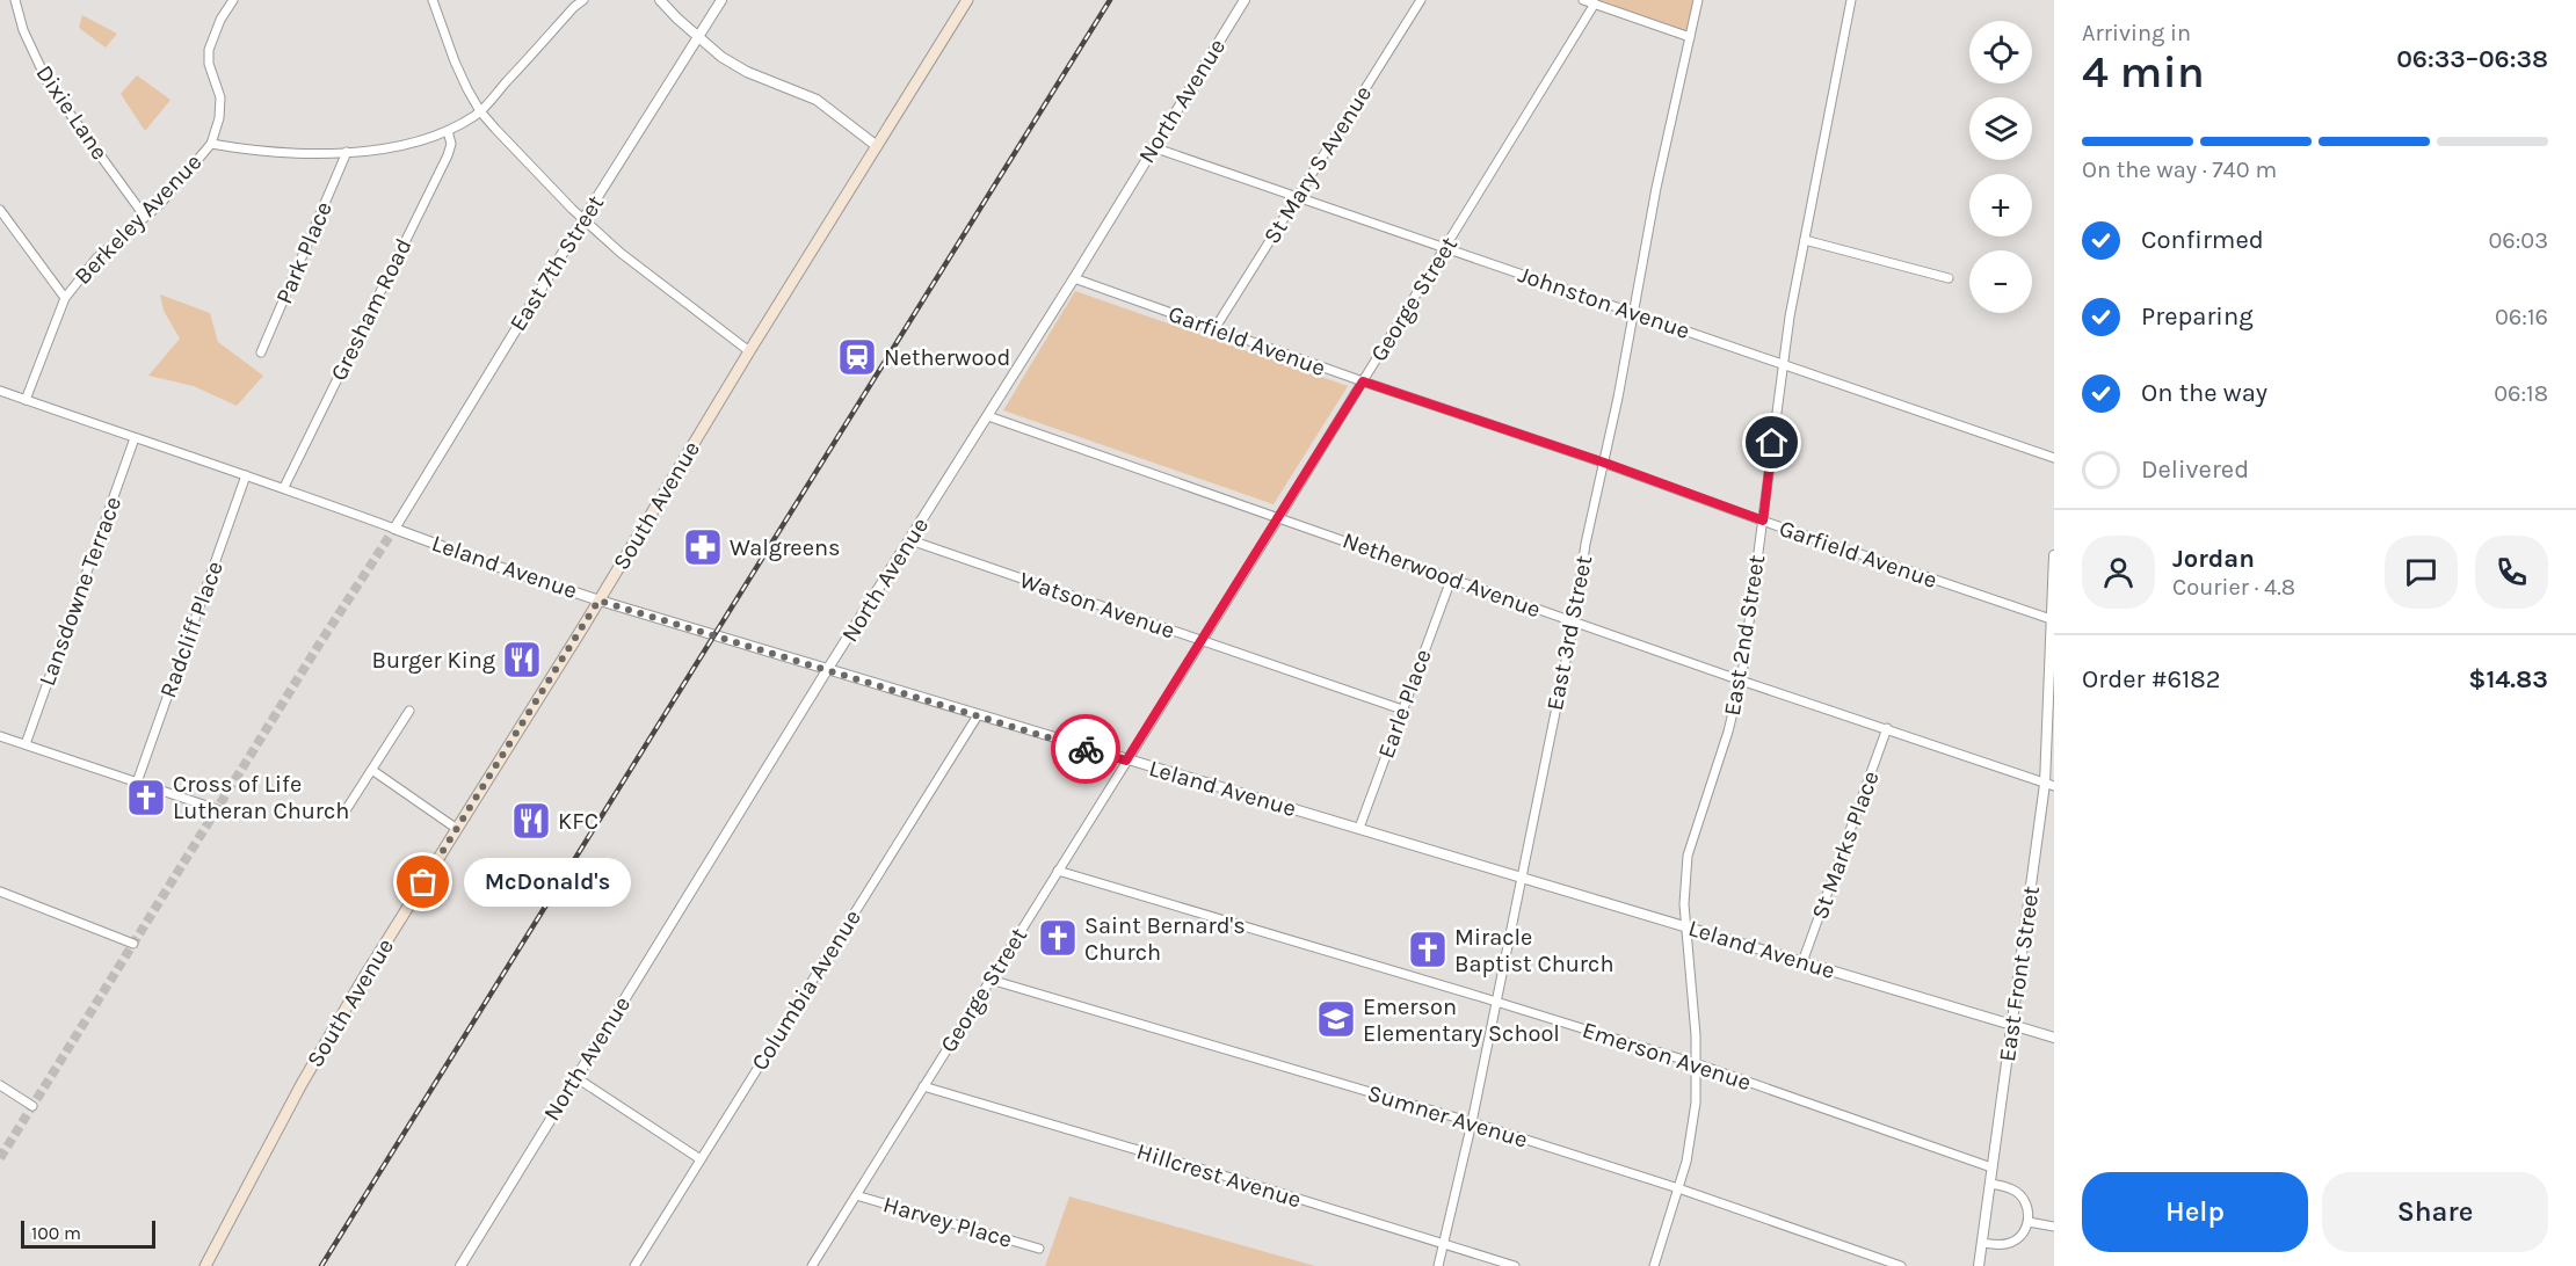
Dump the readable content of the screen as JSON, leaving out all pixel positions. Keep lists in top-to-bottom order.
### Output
{
  "streets": {
    "main road": ["South Avenue"],
    "street": [
      "North Avenue",
      "Dixie Lane",
      "St Mary S Avenue",
      "Berkeley Avenue",
      "Park Place",
      "East 7th Street",
      "George Street",
      "Johnston Avenue",
      "Gresham Road",
      "Garfield Avenue",
      "Leland Avenue",
      "Netherwood Avenue",
      "Lansdowne Terrace",
      "Watson Avenue",
      "Radcliff Place",
      "East 3rd Street",
      "East 2nd Street",
      "Earle Place",
      "St Marks Place",
      "East Front Street",
      "Columbia Avenue",
      "Emerson Avenue",
      "Sumner Avenue",
      "Hillcrest Avenue",
      "Harvey Place"
    ]
  },
  "crossings": [
    ["North Avenue", "Johnston Avenue"],
    ["North Avenue", "Garfield Avenue"],
    ["North Avenue", "Leland Avenue"],
    ["North Avenue", "Netherwood Avenue"],
    ["North Avenue", "Watson Avenue"],
    ["Dixie Lane", "Berkeley Avenue"],
    ["St Mary S Avenue", "Johnston Avenue"],
    ["St Mary S Avenue", "Garfield Avenue"],
    ["Berkeley Avenue", "Leland Avenue"],
    ["East 7th Street", "Leland Avenue"],
    ["George Street", "Johnston Avenue"],
    ["George Street", "Garfield Avenue"],
    ["George Street", "Leland Avenue"],
    ["George Street", "Netherwood Avenue"],
    ["George Street", "Watson Avenue"],
    ["George Street", "Emerson Avenue"],
    ["George Street", "Sumner Avenue"],
    ["George Street", "Hillcrest Avenue"],
    ["George Street", "Harvey Place"],
    ["Johnston Avenue", "East 3rd Street"],
    ["Johnston Avenue", "East 2nd Street"],
    ["Gresham Road", "Leland Avenue"],
    ["Garfield Avenue", "East 3rd Street"],
    ["Garfield Avenue", "East 2nd Street"],
    ["Garfield Avenue", "East Front Street"],
    ["South Avenue", "Leland Avenue"],
    ["Leland Avenue", "Lansdowne Terrace"],
    ["Leland Avenue", "Radcliff Place"],
    ["Leland Avenue", "East 3rd Street"],
    ["Leland Avenue", "East 2nd Street"],
    ["Leland Avenue", "Earle Place"],
    ["Leland Avenue", "St Marks Place"],
    ["Leland Avenue", "East Front Street"],
    ["Leland Avenue", "Columbia Avenue"],
    ["Netherwood Avenue", "East 3rd Street"],
    ["Netherwood Avenue", "East 2nd Street"],
    ["Netherwood Avenue", "Earle Place"],
    ["Netherwood Avenue", "St Marks Place"],
    ["Netherwood Avenue", "East Front Street"],
    ["Watson Avenue", "Earle Place"],
    ["East 3rd Street", "Emerson Avenue"],
    ["East 3rd Street", "Sumner Avenue"],
    ["East 3rd Street", "Hillcrest Avenue"],
    ["East 2nd Street", "Emerson Avenue"],
    ["East 2nd Street", "Sumner Avenue"],
    ["East Front Street", "Emerson Avenue"]
  ],
  "places": {
    "station": ["Netherwood"],
    "pharmacy": ["Walgreens"],
    "restaurant": ["Burger King", "KFC"],
    "church": ["Cross of Life Lutheran Church", "Saint Bernard's Church", "Miracle Baptist Church"],
    "other": ["McDonald's"],
    "school or university": ["Emerson Elementary School"]
  },
  "scale_bar": "100 m",
  "page": {
    "heading": ["4 min", "Arriving in", "06:33–06:38"],
    "panel": [
      "Jordan",
      "Courier · 4.8",
      "Order #6182",
      "$14.83"
    ],
    "map_buttons": ["+", "−"],
    "bar": "On the way · 740 m",
    "list": [
      ["Confirmed", "06:03"],
      ["Preparing", "06:16"],
      ["On the way", "06:18"],
      "Delivered"
    ],
    "bubble": "McDonald's",
    "buttons": ["Help", "Share"],
    "scale": "100 m"
  }
}
